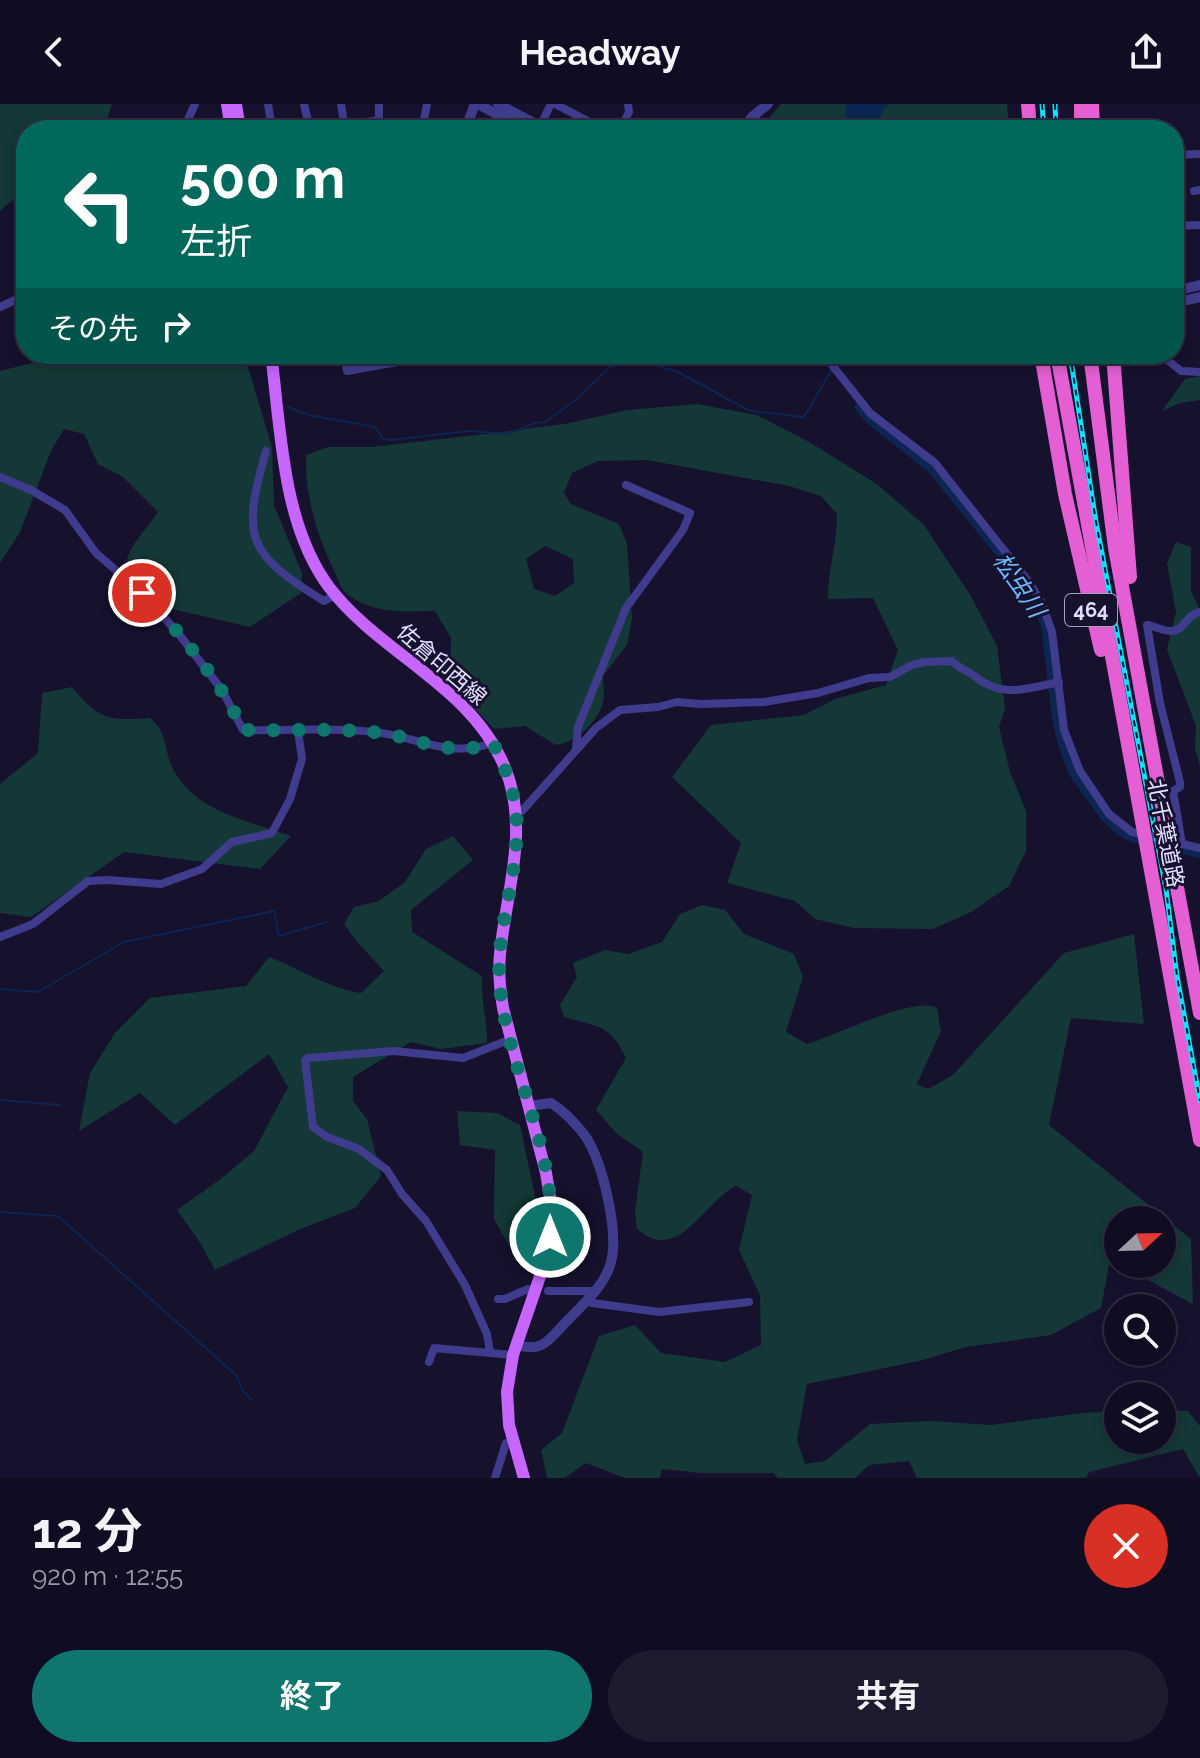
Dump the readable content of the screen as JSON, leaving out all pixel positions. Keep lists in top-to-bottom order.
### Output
{
  "streets": {
    "highway": ["464", "北千葉道路"],
    "main road": ["佐倉印西線"]
  },
  "water": ["松虫川"],
  "north": "right",
  "page": {
    "header": "Headway",
    "turn": ["500 m", "左折"],
    "then": "その先",
    "heading": ["12 分", "920 m · 12:55"],
    "buttons": ["終了", "共有"]
  }
}
